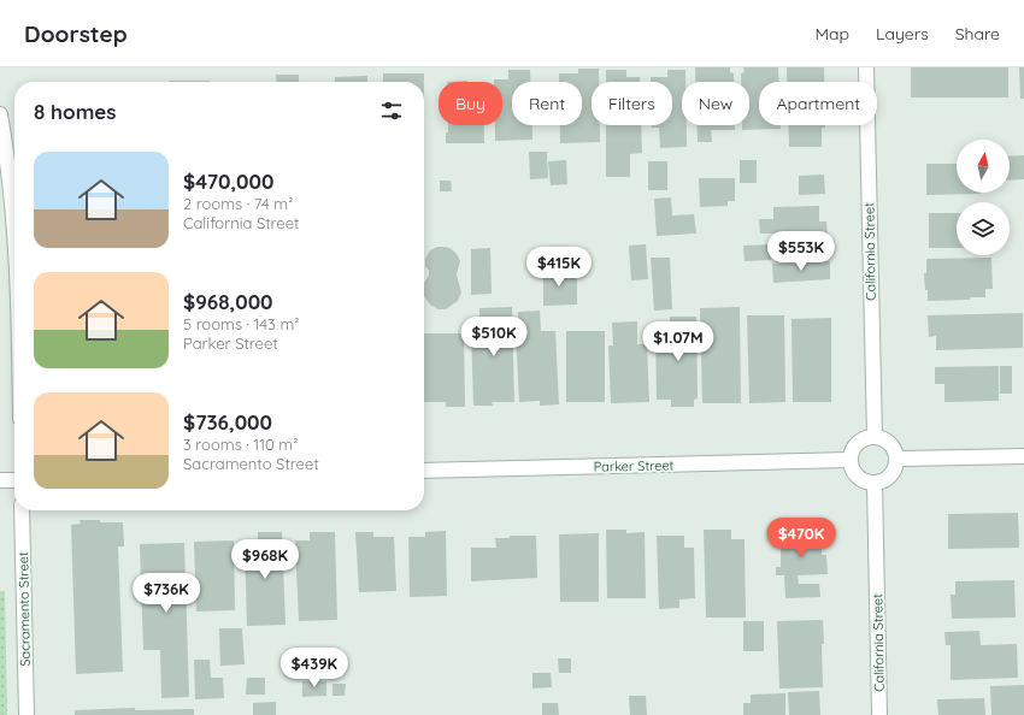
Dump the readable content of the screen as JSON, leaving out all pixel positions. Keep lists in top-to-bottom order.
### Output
{
  "streets": {
    "street": ["California Street", "Parker Street", "Sacramento Street"]
  },
  "crossings": [
    ["California Street", "Parker Street"]
  ],
  "north": "top",
  "page": {
    "header": "Doorstep",
    "nav": ["Map", "Layers", "Share"],
    "chip": [
      "Buy",
      "Rent",
      "Filters",
      "New",
      "Apartment"
    ],
    "heading": "8 homes",
    "list": [
      {
        "name": "$470,000",
        "note": "2 rooms · 74 m² · California Street"
      },
      {
        "name": "$968,000",
        "note": "5 rooms · 143 m² · Parker Street"
      },
      {
        "name": "$736,000",
        "note": "3 rooms · 110 m² · Sacramento Street"
      }
    ],
    "price": [
      "$553K",
      "$415K",
      "$510K",
      "$1.07M",
      "$470K",
      "$968K",
      "$736K",
      "$439K"
    ]
  }
}
